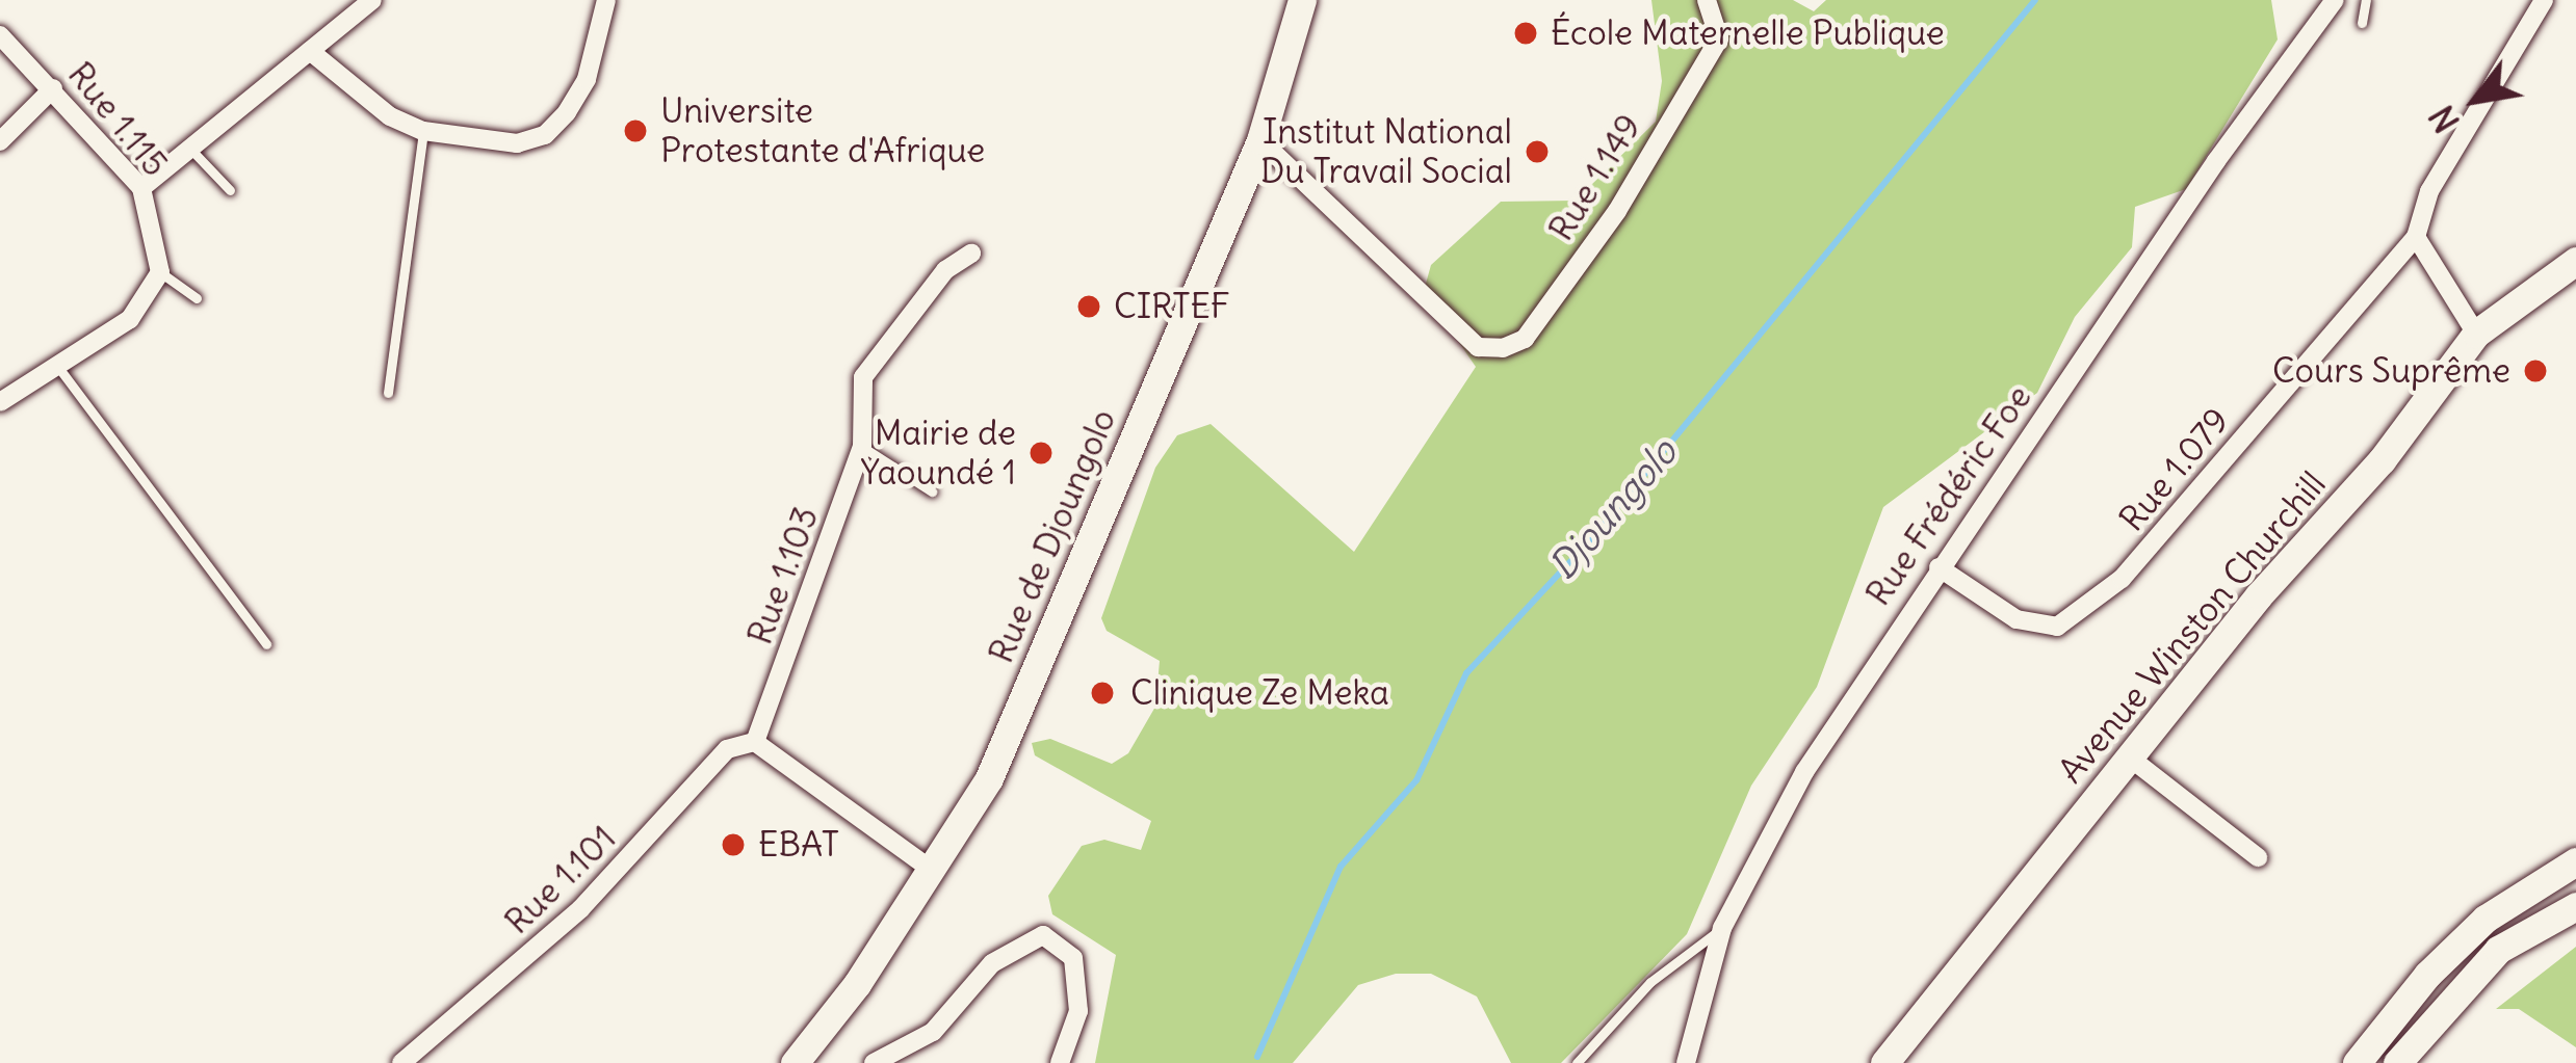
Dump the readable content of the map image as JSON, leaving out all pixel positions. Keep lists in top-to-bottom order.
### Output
{
  "streets": {
    "street": [
      "Rue 1.115",
      "Rue 1.149",
      "Rue 1.079",
      "Rue Frédéric Foe",
      "Rue de Djoungolo",
      "Rue 1.103",
      "Avenue Winston Churchill",
      "Rue 1.101"
    ]
  },
  "crossings": [
    ["Rue 1.149", "Rue de Djoungolo"],
    ["Rue 1.079", "Rue Frédéric Foe"],
    ["Rue 1.103", "Rue 1.101"]
  ],
  "water": ["Djoungolo"],
  "places": [
    "École Maternelle Publique",
    "Universite Protestante d'Afrique",
    "Institut National Du Travail Social",
    "CIRTEF",
    "Cours Suprême",
    "Mairie de Yaoundé 1",
    "Clinique Ze Meka",
    "EBAT"
  ],
  "north": "bottom left"
}
